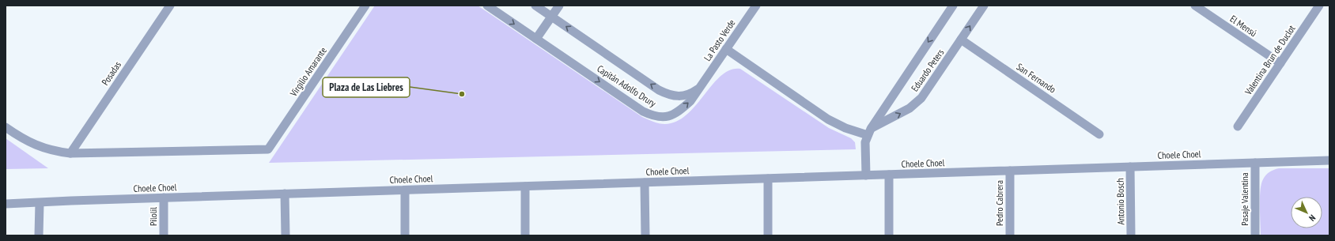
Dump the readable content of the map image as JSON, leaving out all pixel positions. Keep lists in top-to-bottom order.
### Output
{
  "streets": {
    "street": [
      "El Mensú",
      "La Pasto Verde",
      "Valentina Brun de Duclot",
      "Eduardo Peters",
      "Virgilio Amarante",
      "Posadas",
      "San Fernando",
      "Capitán Adolfo Drury",
      "Choele Choel",
      "Pasaje Valentina",
      "Antonio Bosch",
      "Pedro Cabrera",
      "Pilolil"
    ]
  },
  "crossings": [
    ["El Mensú", "Valentina Brun de Duclot"],
    ["La Pasto Verde", "Capitán Adolfo Drury"],
    ["Eduardo Peters", "San Fernando"],
    ["Eduardo Peters", "Choele Choel"],
    ["Virgilio Amarante", "Posadas"],
    ["Choele Choel", "Pasaje Valentina"],
    ["Choele Choel", "Antonio Bosch"],
    ["Choele Choel", "Pedro Cabrera"],
    ["Choele Choel", "Pilolil"]
  ],
  "places": ["Plaza de Las Liebres"],
  "north": "bottom right"
}
